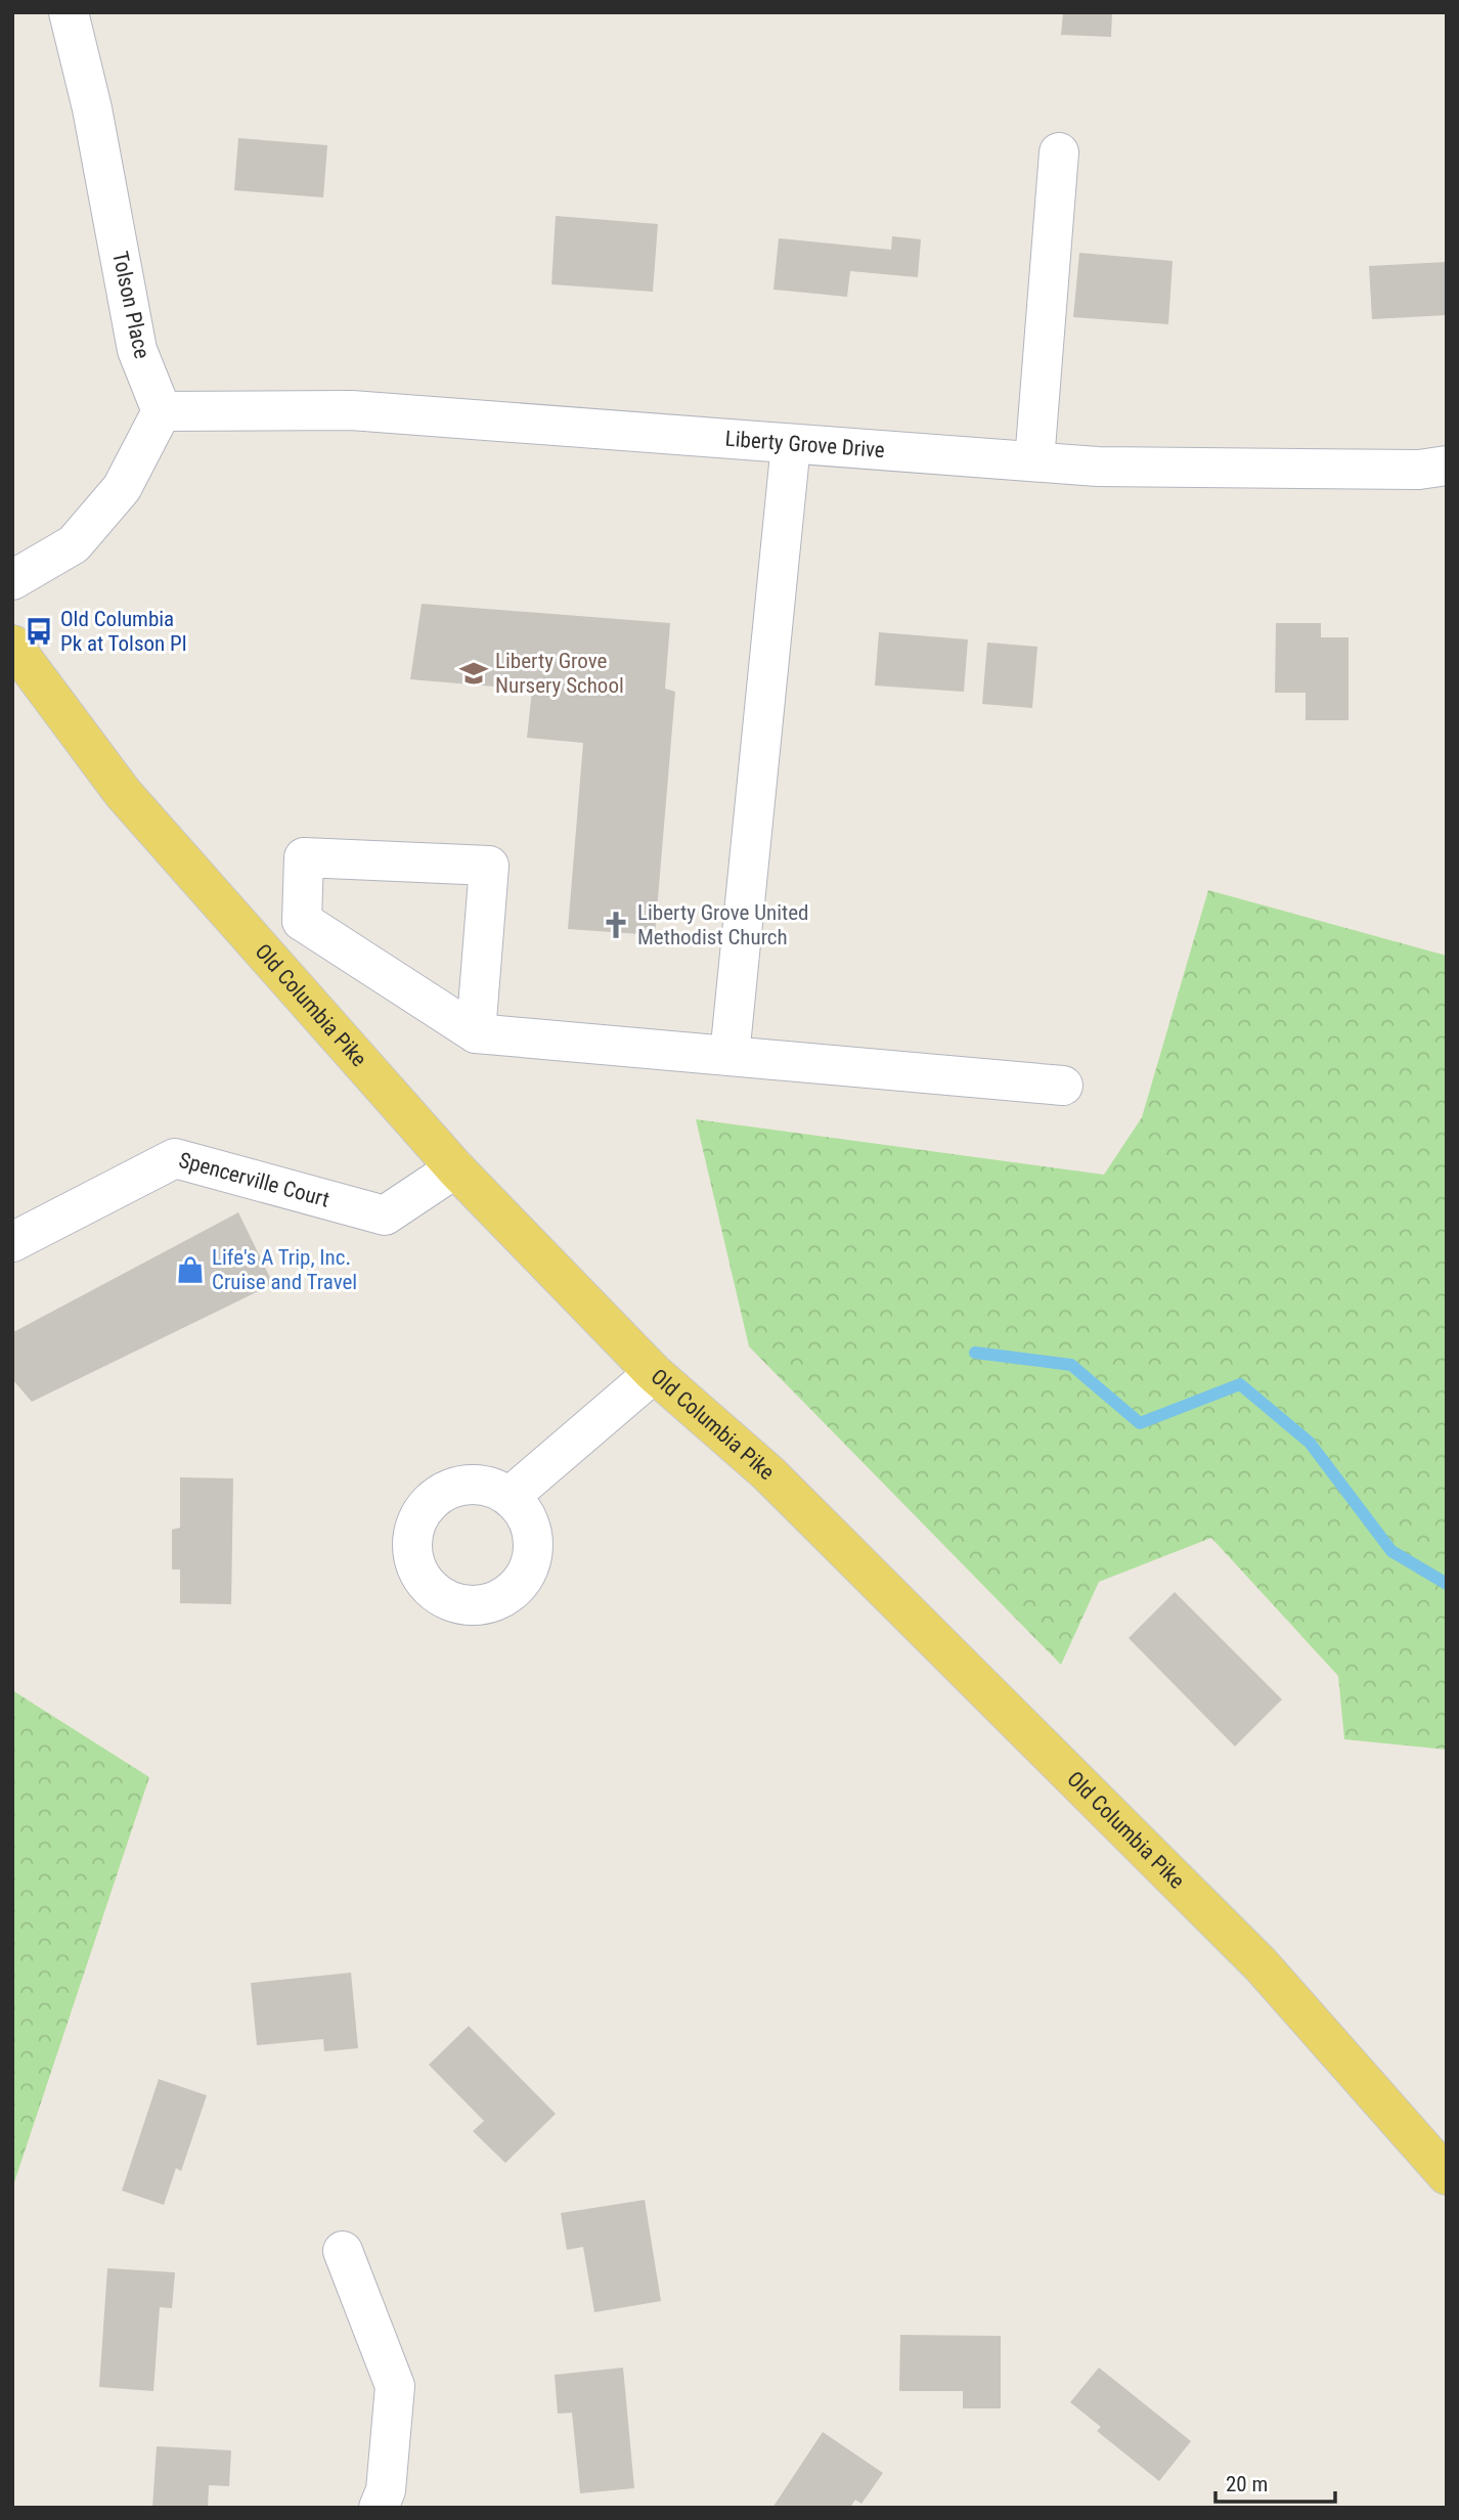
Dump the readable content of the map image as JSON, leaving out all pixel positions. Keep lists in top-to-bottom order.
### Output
{
  "streets": {
    "main road": ["Old Columbia Pike"],
    "street": ["Tolson Place", "Liberty Grove Drive", "Spencerville Court"]
  },
  "crossings": [
    ["Tolson Place", "Liberty Grove Drive"],
    ["Old Columbia Pike", "Spencerville Court"]
  ],
  "places": {
    "bus stop": ["Old Columbia Pk at Tolson Pl"],
    "school or university": ["Liberty Grove Nursery School"],
    "church": ["Liberty Grove United Methodist Church"],
    "shop": ["Life's A Trip, Inc. Cruise and Travel"]
  },
  "scale_bar": "20 m"
}
